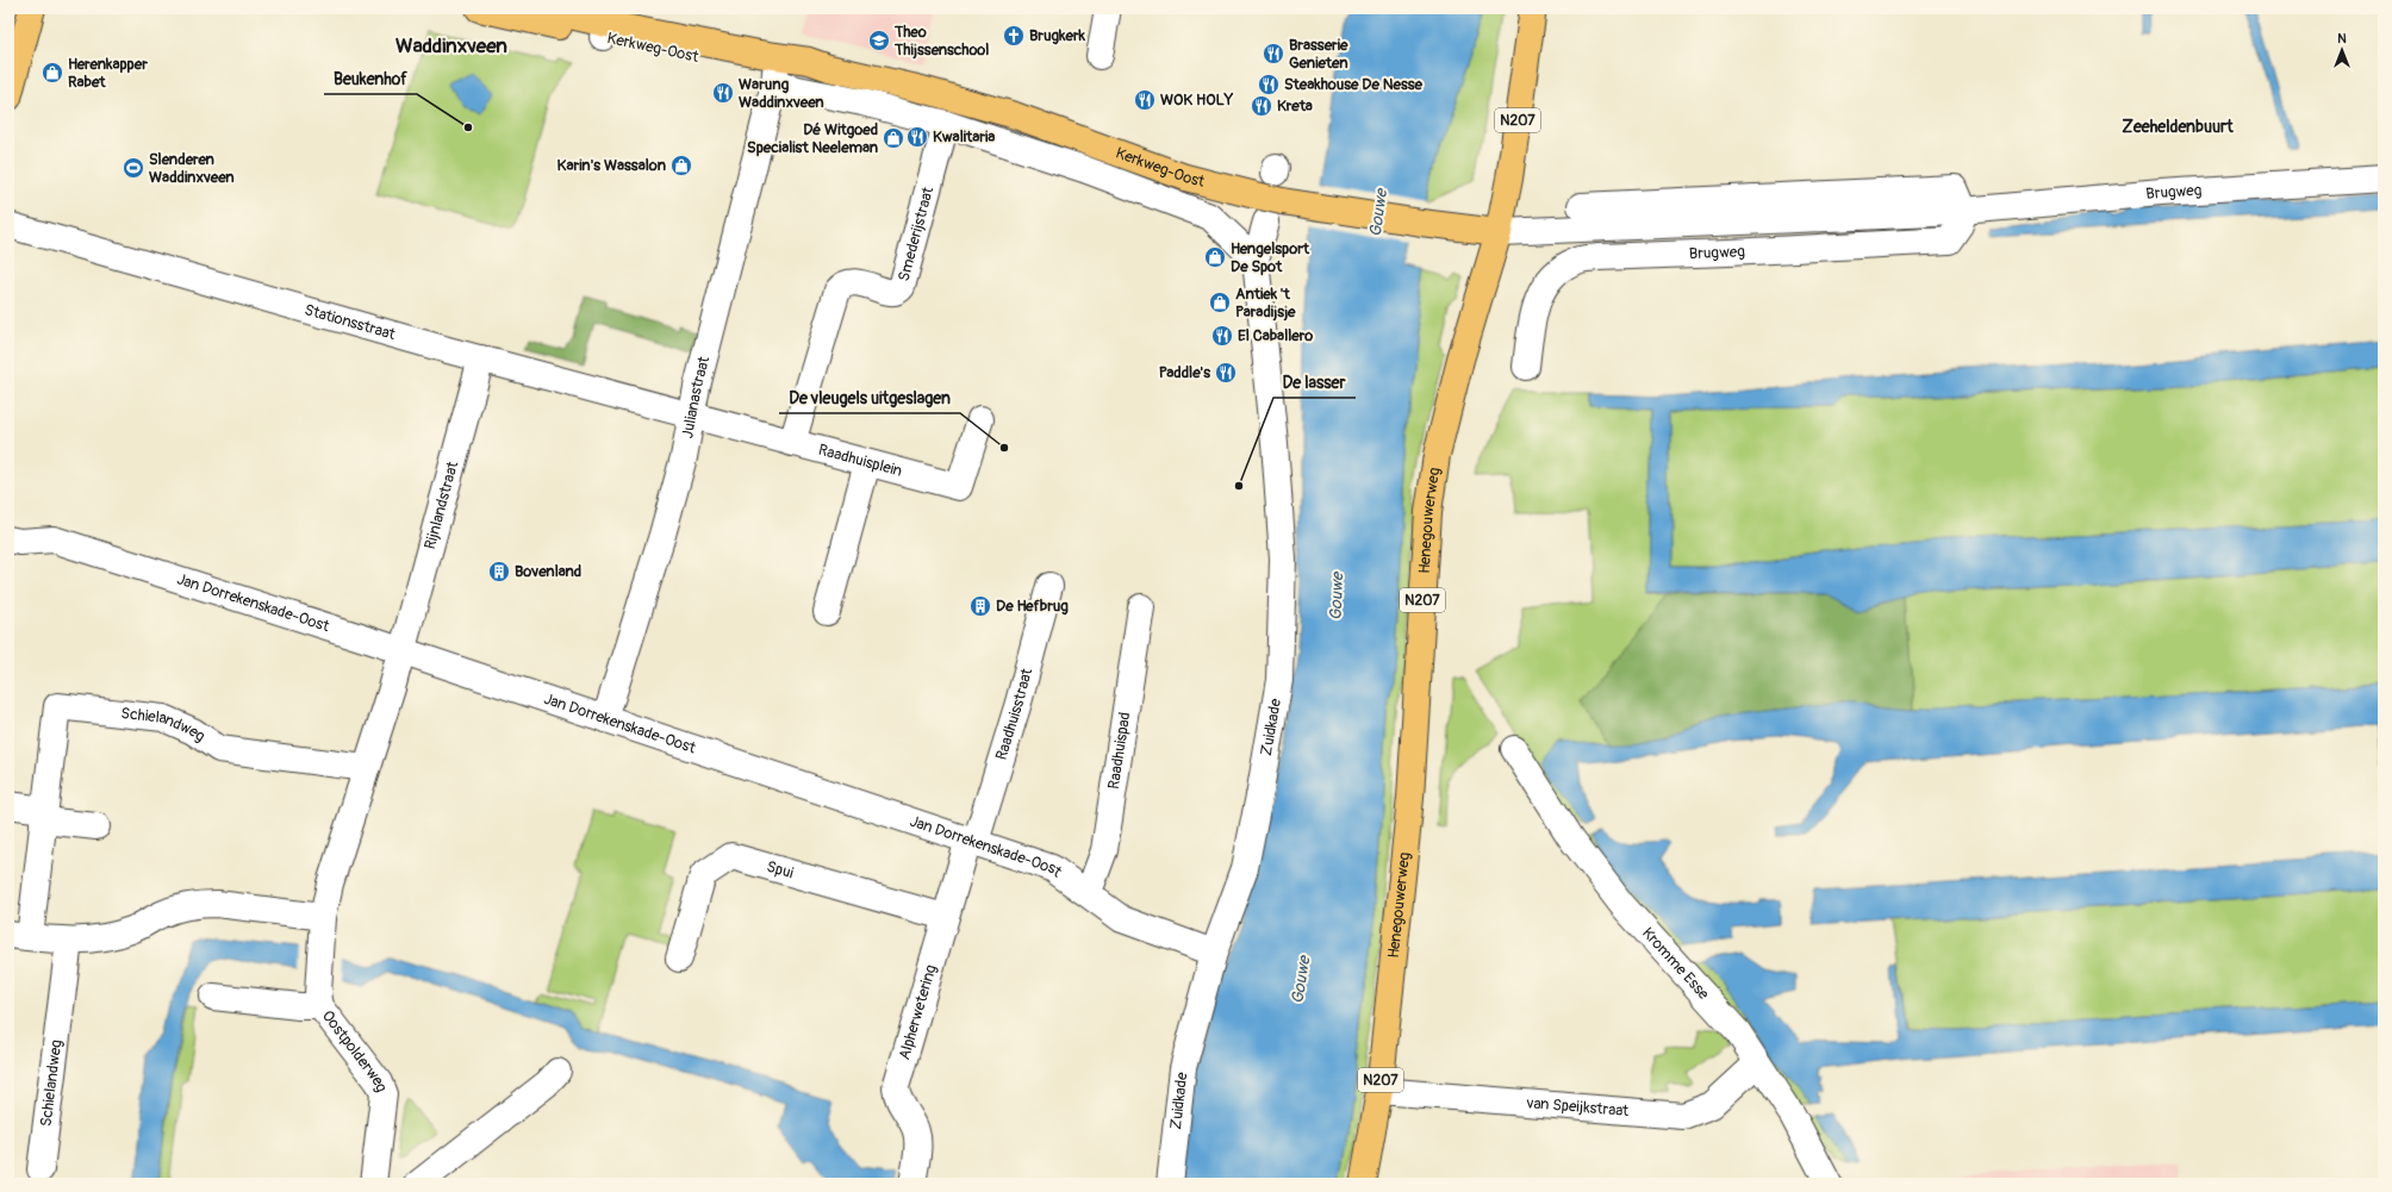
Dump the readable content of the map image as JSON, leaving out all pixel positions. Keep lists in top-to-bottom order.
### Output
{
  "streets": {
    "main road": ["Kerkweg-Oost", "N207", "Henegouwerweg"],
    "street": [
      "Brugweg",
      "Smederijstraat",
      "Stationsstraat",
      "Julianastraat",
      "Raadhuisplein",
      "Rijnlandstraat",
      "Jan Dorrekenskade-Oost",
      "Raadhuisstraat",
      "Schielandweg",
      "Zuidkade",
      "Raadhuispad",
      "Spui",
      "Kromme Esse",
      "Alpherwetering",
      "Oostpolderweg",
      "van Speijkstraat"
    ]
  },
  "crossings": [
    ["Kerkweg-Oost", "Brugweg"],
    ["Kerkweg-Oost", "Smederijstraat"],
    ["Kerkweg-Oost", "Julianastraat"],
    ["Kerkweg-Oost", "Henegouwerweg"],
    ["Kerkweg-Oost", "Zuidkade"],
    ["Brugweg", "Henegouwerweg"],
    ["Smederijstraat", "Raadhuisplein"],
    ["Stationsstraat", "Julianastraat"],
    ["Stationsstraat", "Raadhuisplein"],
    ["Stationsstraat", "Rijnlandstraat"],
    ["Julianastraat", "Raadhuisplein"],
    ["Julianastraat", "Jan Dorrekenskade-Oost"],
    ["Rijnlandstraat", "Jan Dorrekenskade-Oost"],
    ["Henegouwerweg", "van Speijkstraat"],
    ["Jan Dorrekenskade-Oost", "Raadhuisstraat"],
    ["Jan Dorrekenskade-Oost", "Zuidkade"],
    ["Jan Dorrekenskade-Oost", "Raadhuispad"],
    ["Jan Dorrekenskade-Oost", "Alpherwetering"],
    ["Raadhuisstraat", "Alpherwetering"],
    ["Spui", "Alpherwetering"],
    ["Kromme Esse", "van Speijkstraat"]
  ],
  "districts": ["Waddinxveen", "Zeeheldenbuurt"],
  "water": ["Gouwe"],
  "places": {
    "church": ["Brugkerk"],
    "school or university": ["Theo Thijssenschool"],
    "restaurant": [
      "Brasserie Genieten",
      "Steakhouse De Nesse",
      "Warung Waddinxveen",
      "WOK HOLY",
      "Kreta",
      "Kwalitaria",
      "El Caballero",
      "Paddle's"
    ],
    "shop": [
      "Herenkapper Rabet",
      "Dé Witgoed Specialist Neeleman",
      "Karin's Wassalon",
      "Hengelsport De Spot",
      "Antiek 't Paradijsje"
    ],
    "other": ["Beukenhof", "De vleugels uitgeslagen", "De lasser"],
    "sports": ["Slenderen Waddinxveen"],
    "building": ["Bovenland", "De Hefbrug"]
  },
  "north": "top"
}
